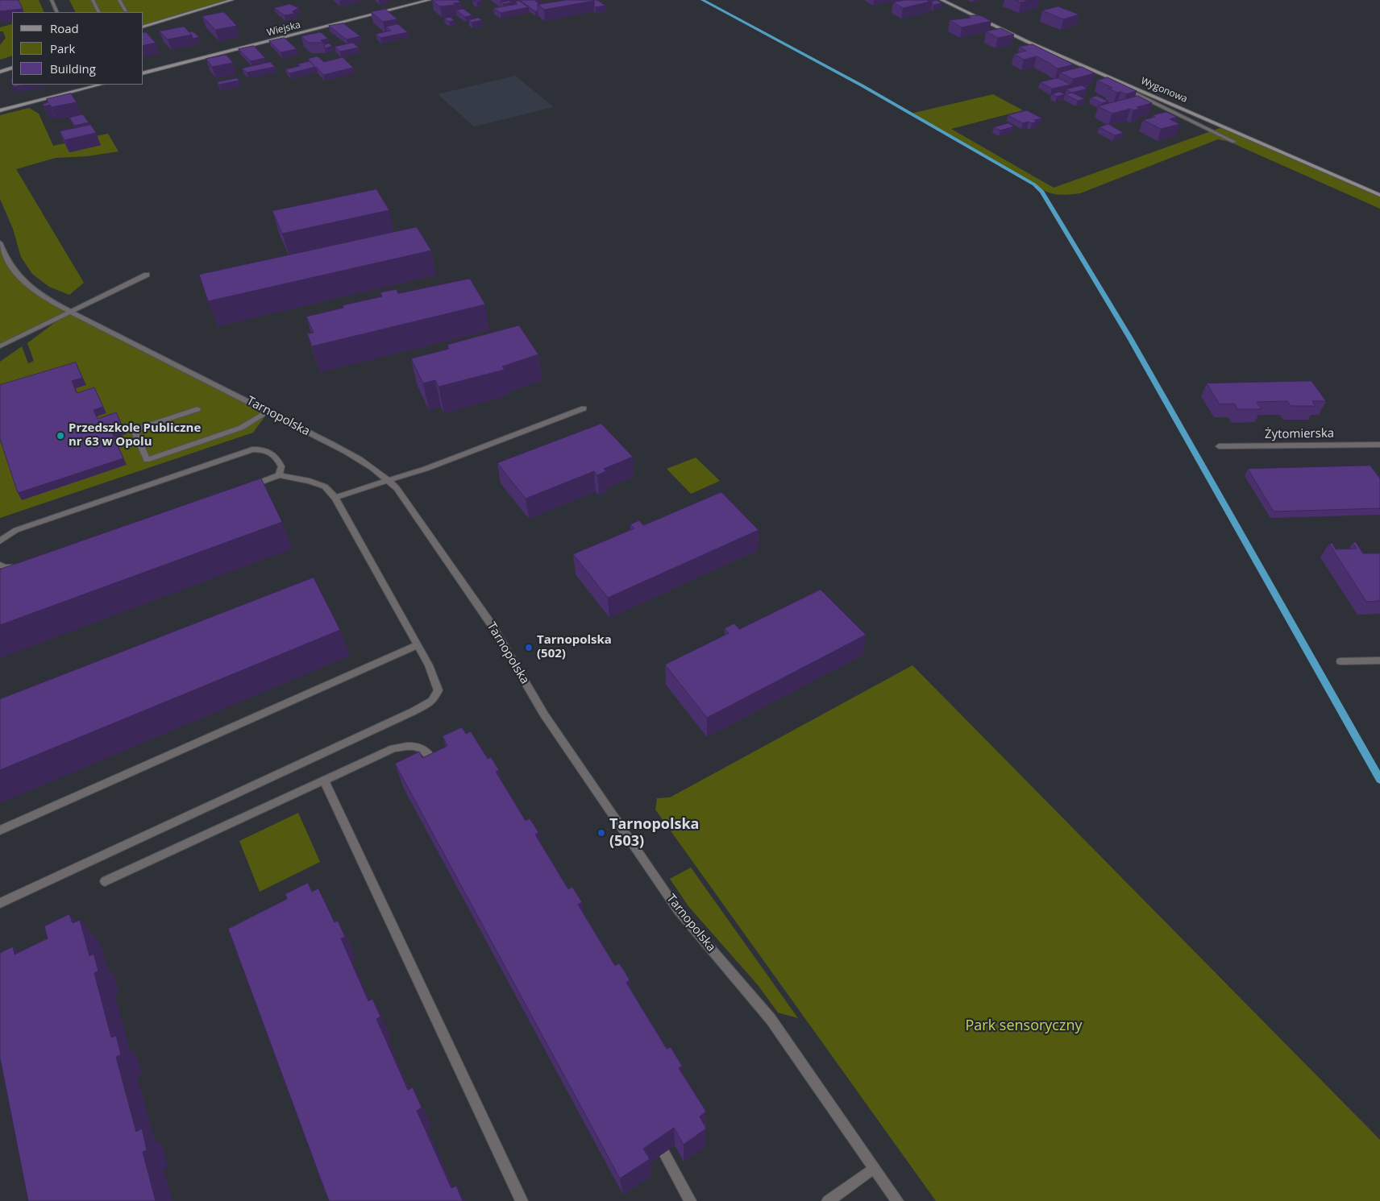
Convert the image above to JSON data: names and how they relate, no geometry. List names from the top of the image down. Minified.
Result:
{"streets":{"street":["Wiejska","Wygonowa","Tarnopolska","Żytomierska"]},"parks":["Park sensoryczny"],"places":["Przedszkole Publiczne nr 63 w Opolu","Tarnopolska (502)","Tarnopolska (503)"],"legend":["Road","Park","Building"]}
